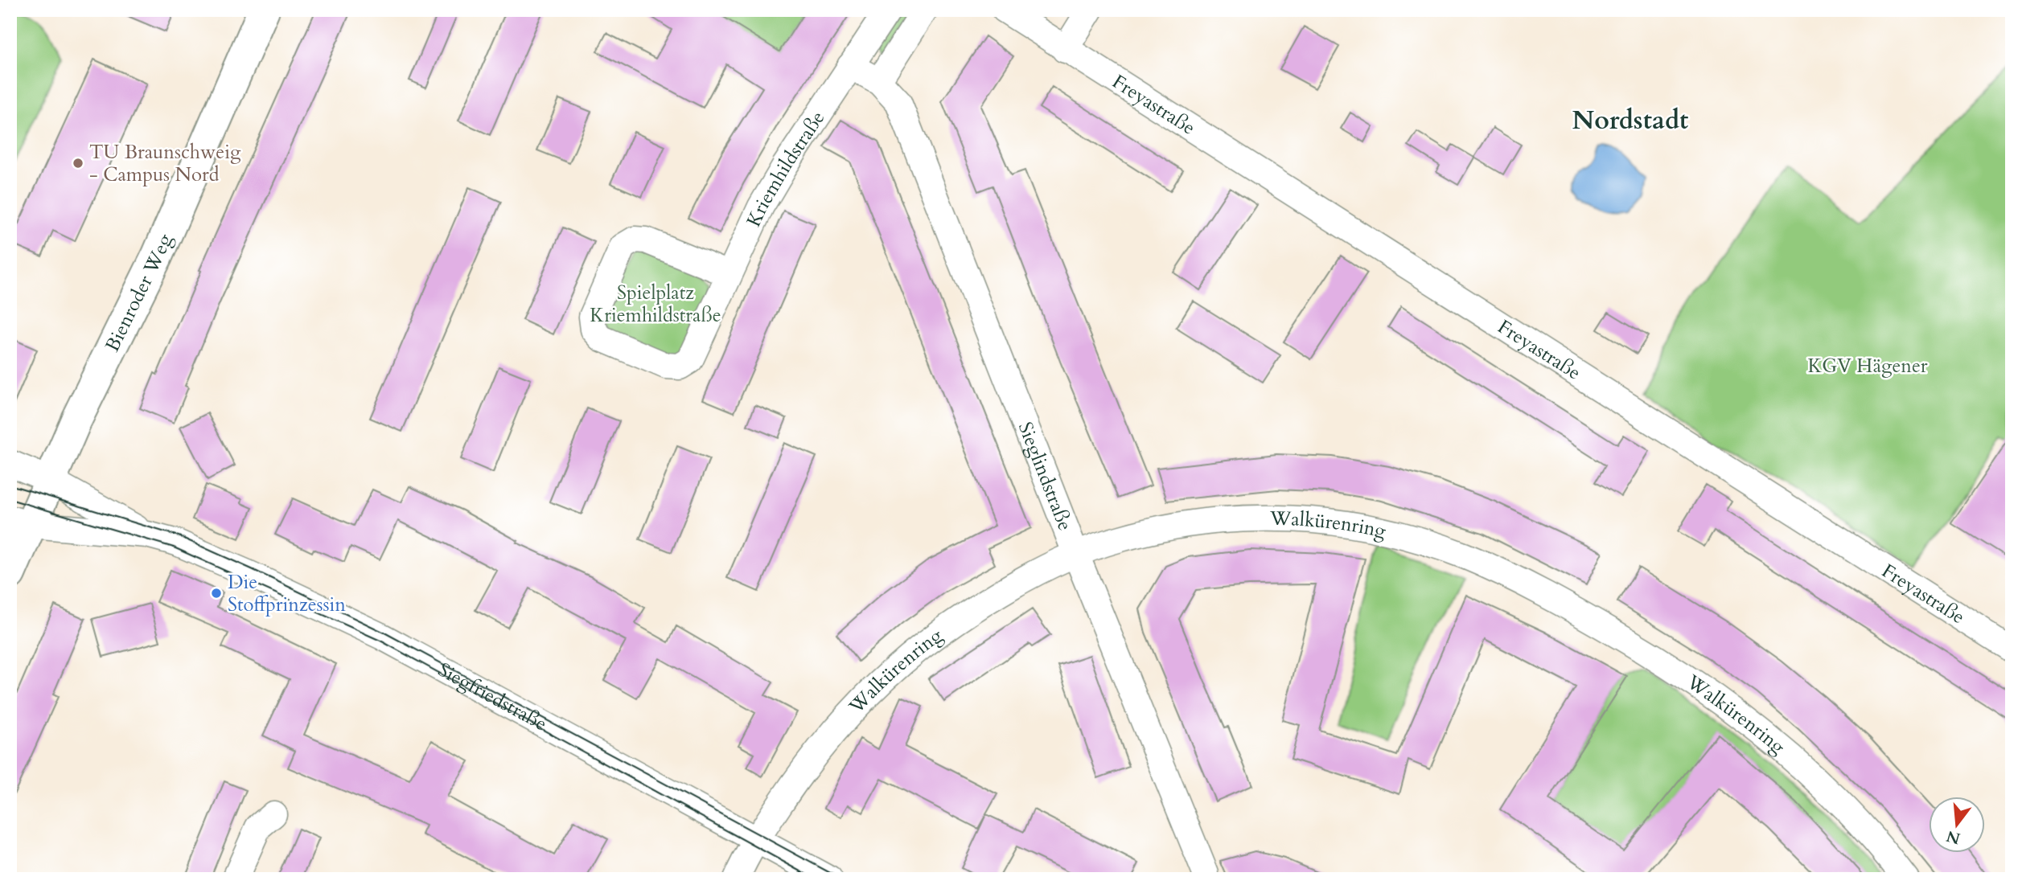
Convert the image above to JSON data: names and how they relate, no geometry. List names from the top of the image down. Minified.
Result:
{"streets":{"main road":["Bienroder Weg"],"street":["Freyastraße","Kriemhildstraße","Sieglindstraße","Walkürenring","Siegfriedstraße"]},"crossings":[["Bienroder Weg","Siegfriedstraße"],["Sieglindstraße","Walkürenring"],["Walkürenring","Siegfriedstraße"]],"districts":["Nordstadt"],"parks":["Spielplatz Kriemhildstraße","KGV Hägener"],"places":["TU Braunschweig - Campus Nord","Die Stoffprinzessin"],"north":"bottom"}
